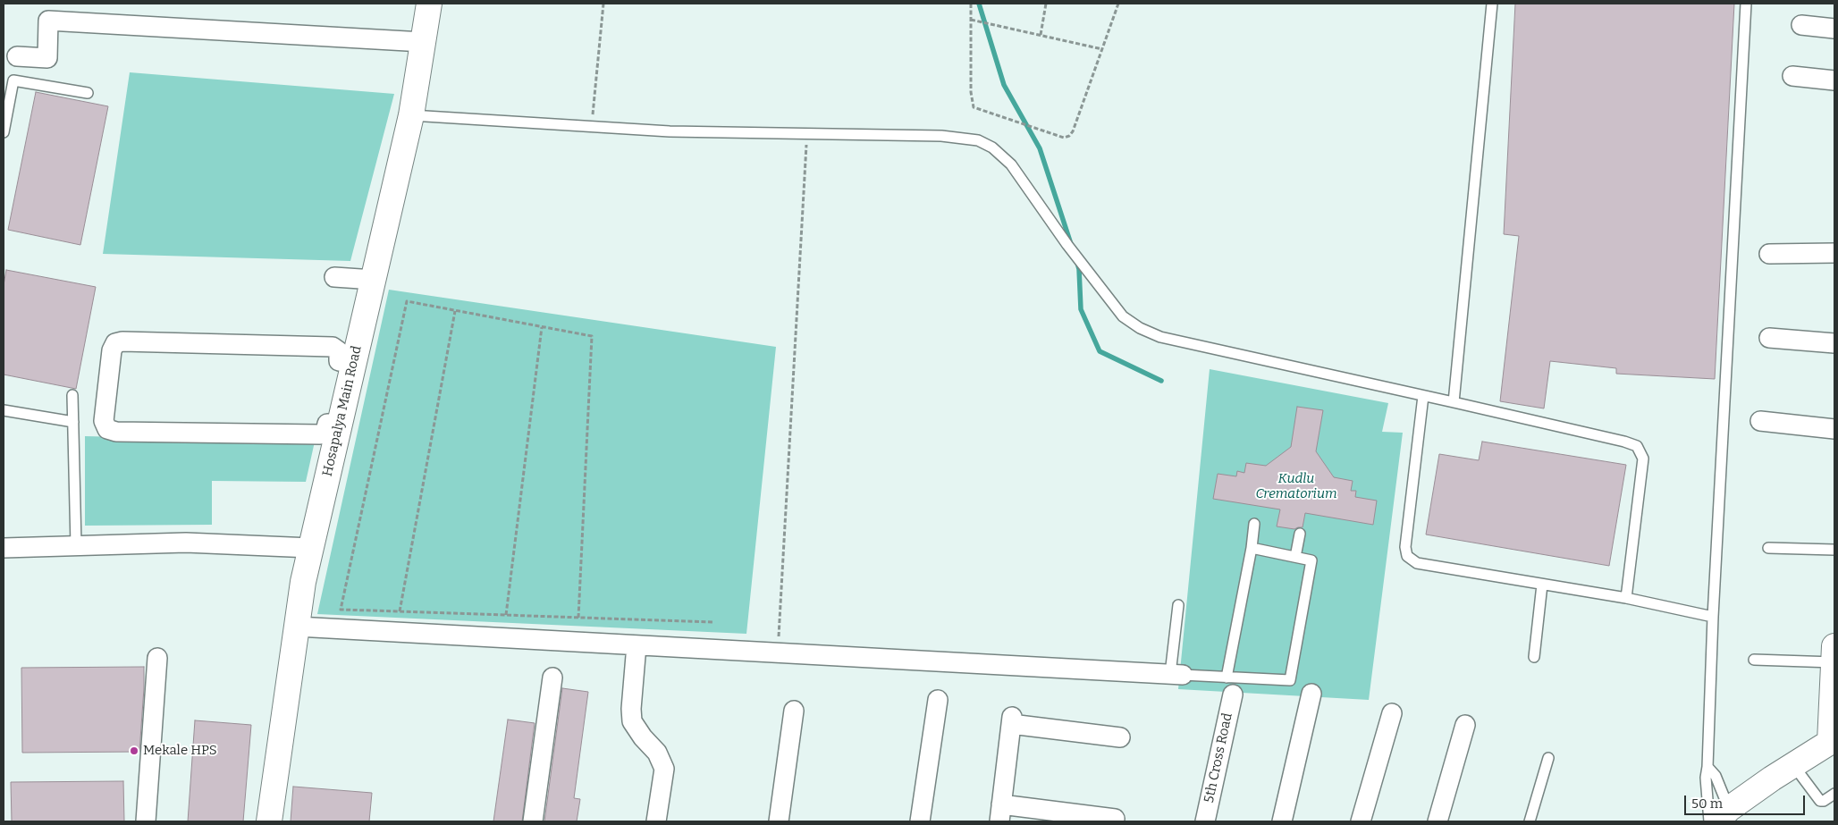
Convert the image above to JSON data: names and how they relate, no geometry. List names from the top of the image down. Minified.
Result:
{"streets":{"street":["Hosapalya Main Road","5th Cross Road"]},"parks":["Kudlu Crematorium"],"places":["Mekale HPS"],"scale_bar":"50 m"}
